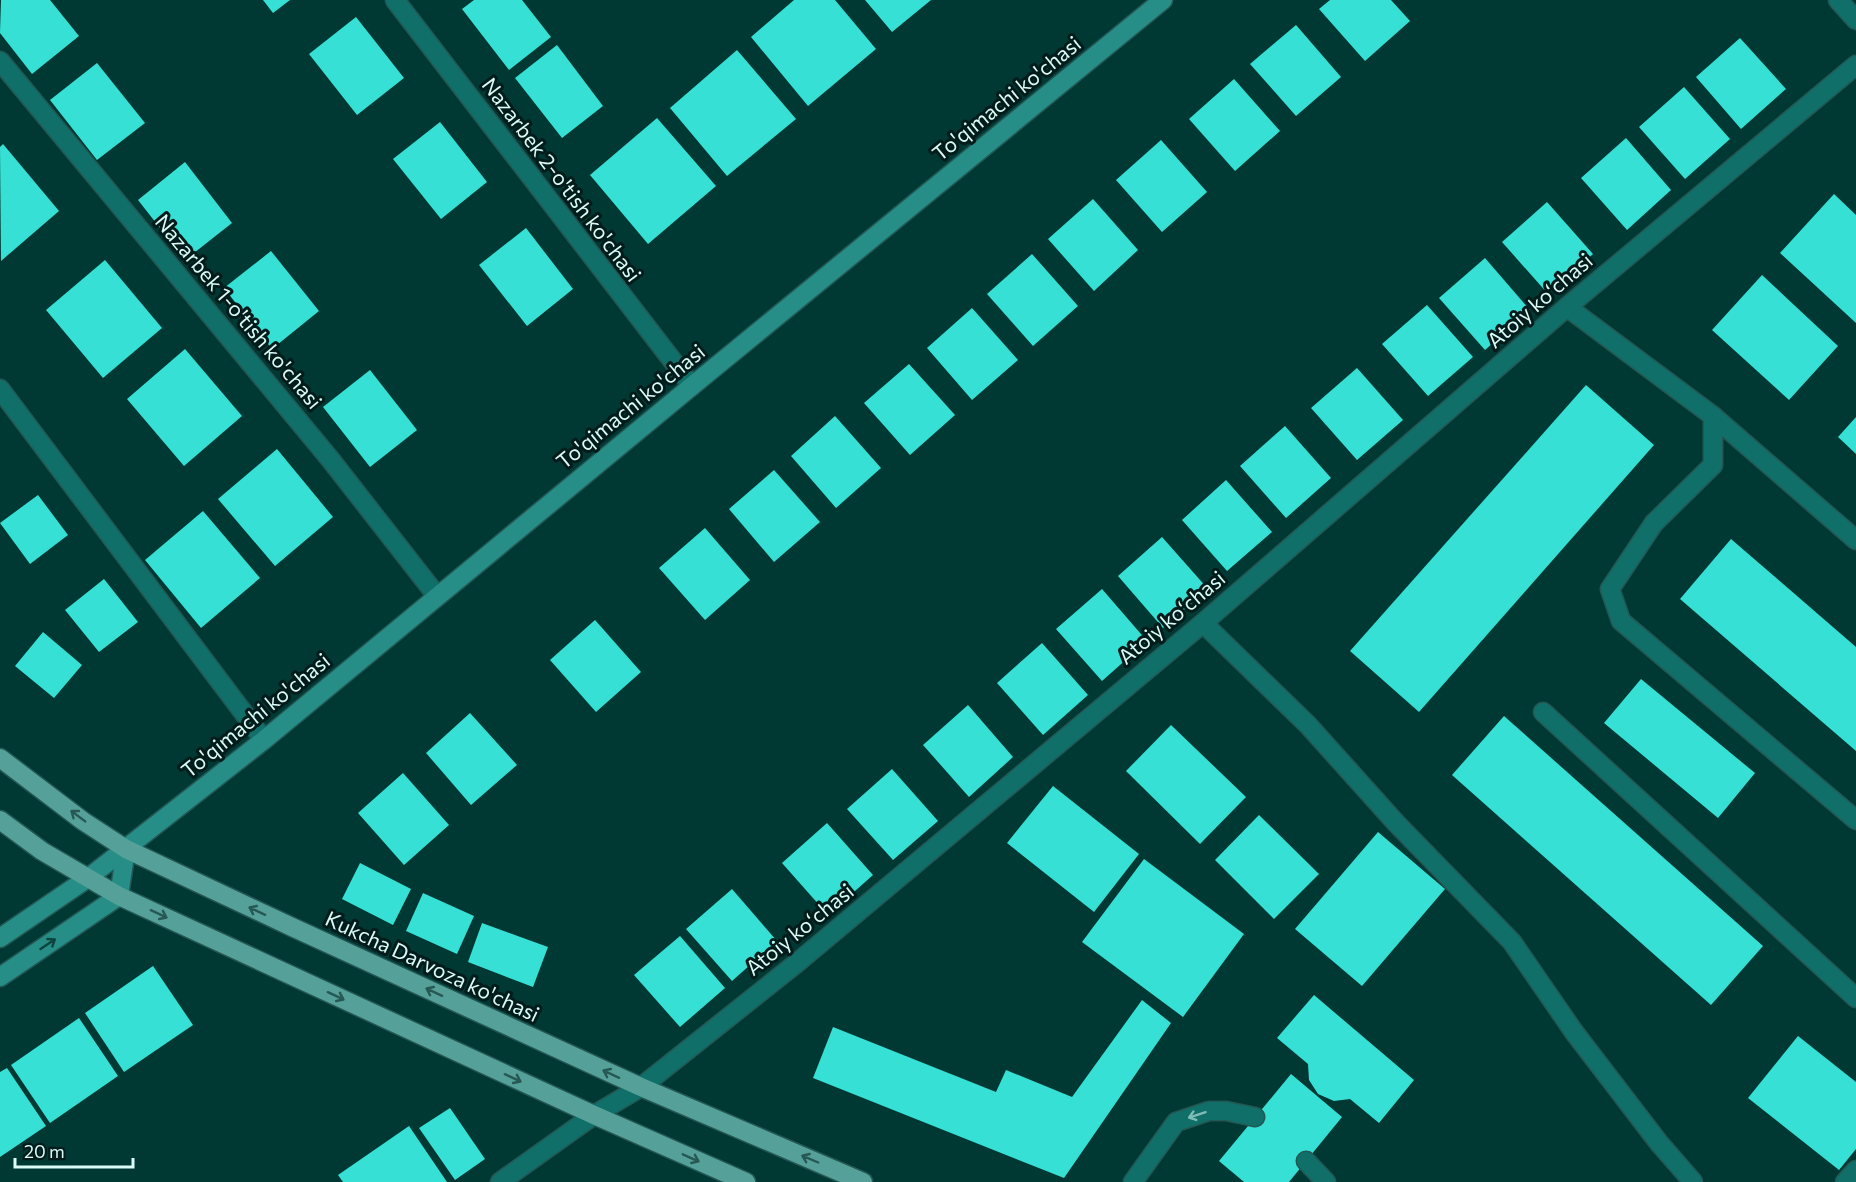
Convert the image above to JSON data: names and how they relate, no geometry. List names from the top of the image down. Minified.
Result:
{"streets":{"main road":["To'qimachi ko'chasi","Kukcha Darvoza ko'chasi"],"street":["Nazarbek 2-o'tish ko'chasi","Atoiy koʻchasi","Nazarbek 1-o'tish ko'chasi"]},"crossings":[["To'qimachi ko'chasi","Nazarbek 2-o'tish ko'chasi"],["To'qimachi ko'chasi","Nazarbek 1-o'tish ko'chasi"],["To'qimachi ko'chasi","Kukcha Darvoza ko'chasi"],["Atoiy koʻchasi","Kukcha Darvoza ko'chasi"]],"scale_bar":"20 m"}
